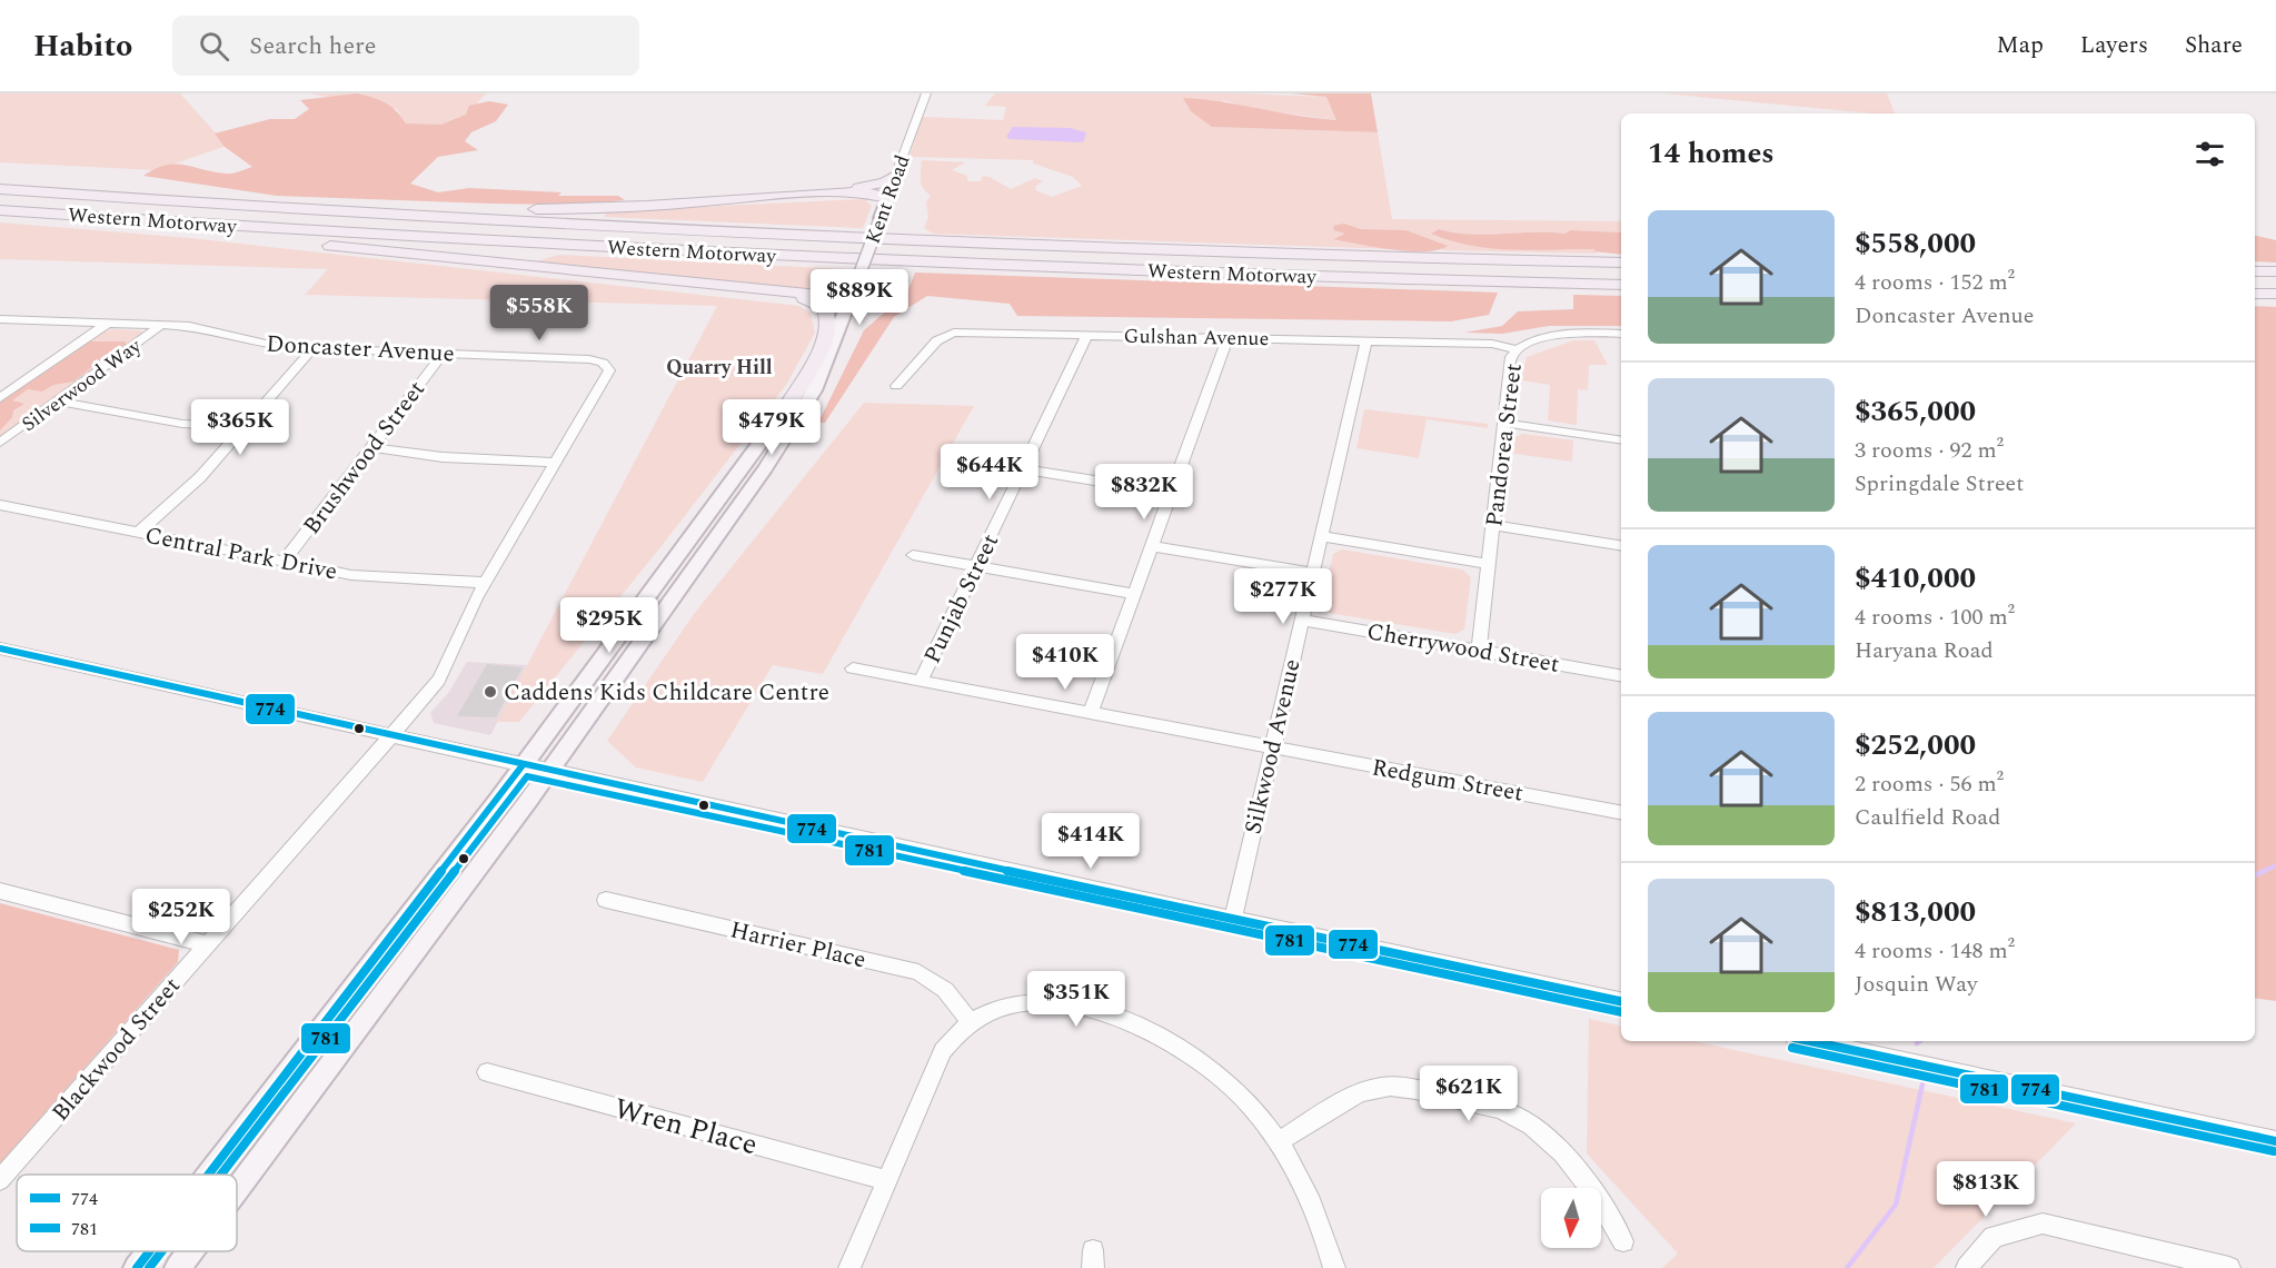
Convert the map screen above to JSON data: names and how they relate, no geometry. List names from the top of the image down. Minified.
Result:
{"streets":{"highway":["Western Motorway"],"main road":["Kent Road"],"street":["Gulshan Avenue","Doncaster Avenue","Silverwood Way","Pandorea Street","Brushwood Street","Central Park Drive","Punjab Street","Cherrywood Street","Silkwood Avenue","Redgum Street","Harrier Place","Blackwood Street","Wren Place"]},"crossings":[["Gulshan Avenue","Pandorea Street"],["Gulshan Avenue","Punjab Street"],["Gulshan Avenue","Silkwood Avenue"],["Doncaster Avenue","Silverwood Way"],["Doncaster Avenue","Brushwood Street"],["Doncaster Avenue","Central Park Drive"],["Doncaster Avenue","Blackwood Street"],["Pandorea Street","Cherrywood Street"],["Brushwood Street","Central Park Drive"],["Punjab Street","Redgum Street"],["Cherrywood Street","Silkwood Avenue"],["Silkwood Avenue","Redgum Street"]],"districts":["Quarry Hill"],"places":["Caddens Kids Childcare Centre"],"lines":["transit line 774","transit line 781"],"legend":["774","781"],"north":"bottom","page":{"header":"Habito","search":"Search here","nav":["Map","Layers","Share"],"heading":"14 homes","list":[{"name":"$558,000","note":"4 rooms · 152 m² · Doncaster Avenue"},{"name":"$365,000","note":"3 rooms · 92 m² · Springdale Street"},{"name":"$410,000","note":"4 rooms · 100 m² · Haryana Road"},{"name":"$252,000","note":"2 rooms · 56 m² · Caulfield Road"},{"name":"$813,000","note":"4 rooms · 148 m² · Josquin Way"}],"price":["$889K","$558K","$365K","$479K","$644K","$832K","$277K","$295K","$410K","$414K","$252K","$351K","$621K","$813K"]}}
